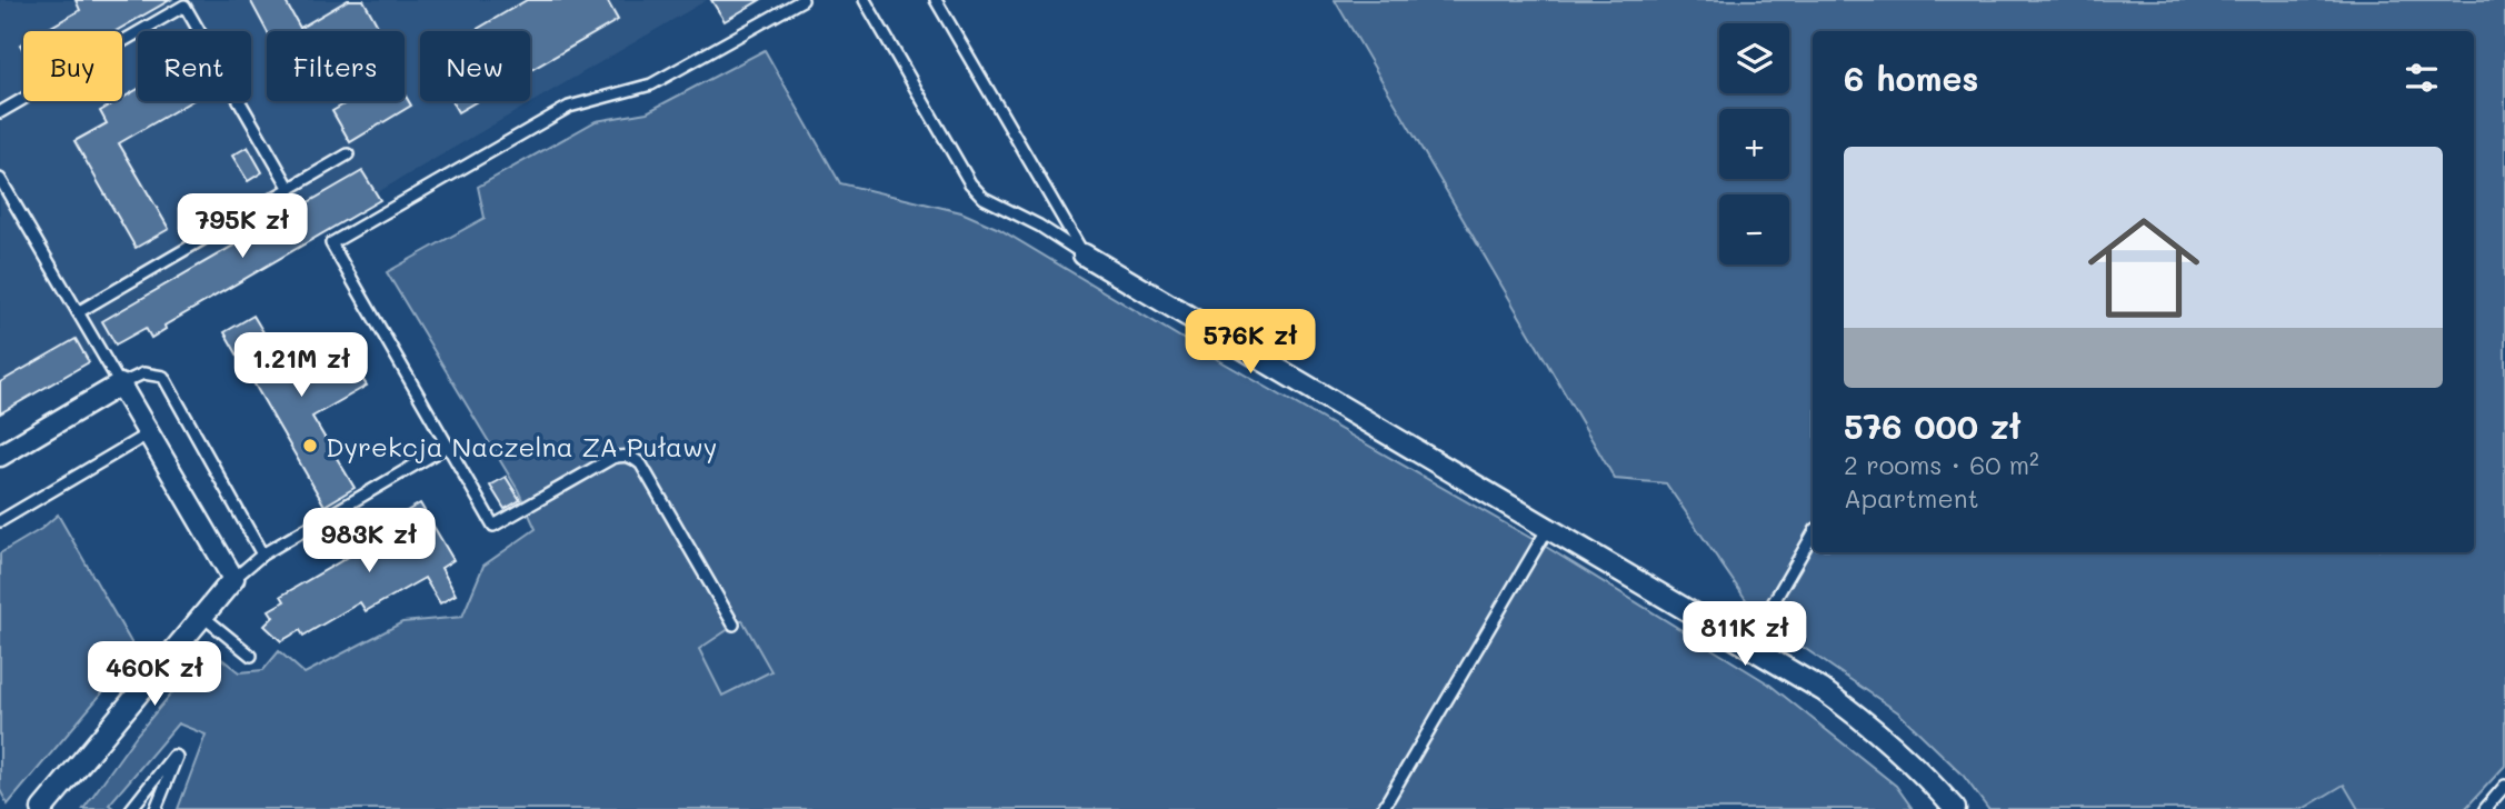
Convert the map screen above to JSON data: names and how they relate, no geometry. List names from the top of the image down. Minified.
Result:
{"places":["Dyrekcja Naczelna ZA Puławy"],"page":{"map_buttons":["+","−"],"chip":["Buy","Rent","Filters","New"],"heading":"6 homes","list":[{"name":"576 000 zł","note":"2 rooms · 60 m² · Apartment"}],"price":["795K zł","576K zł","1.21M zł","983K zł","811K zł","460K zł"]}}
